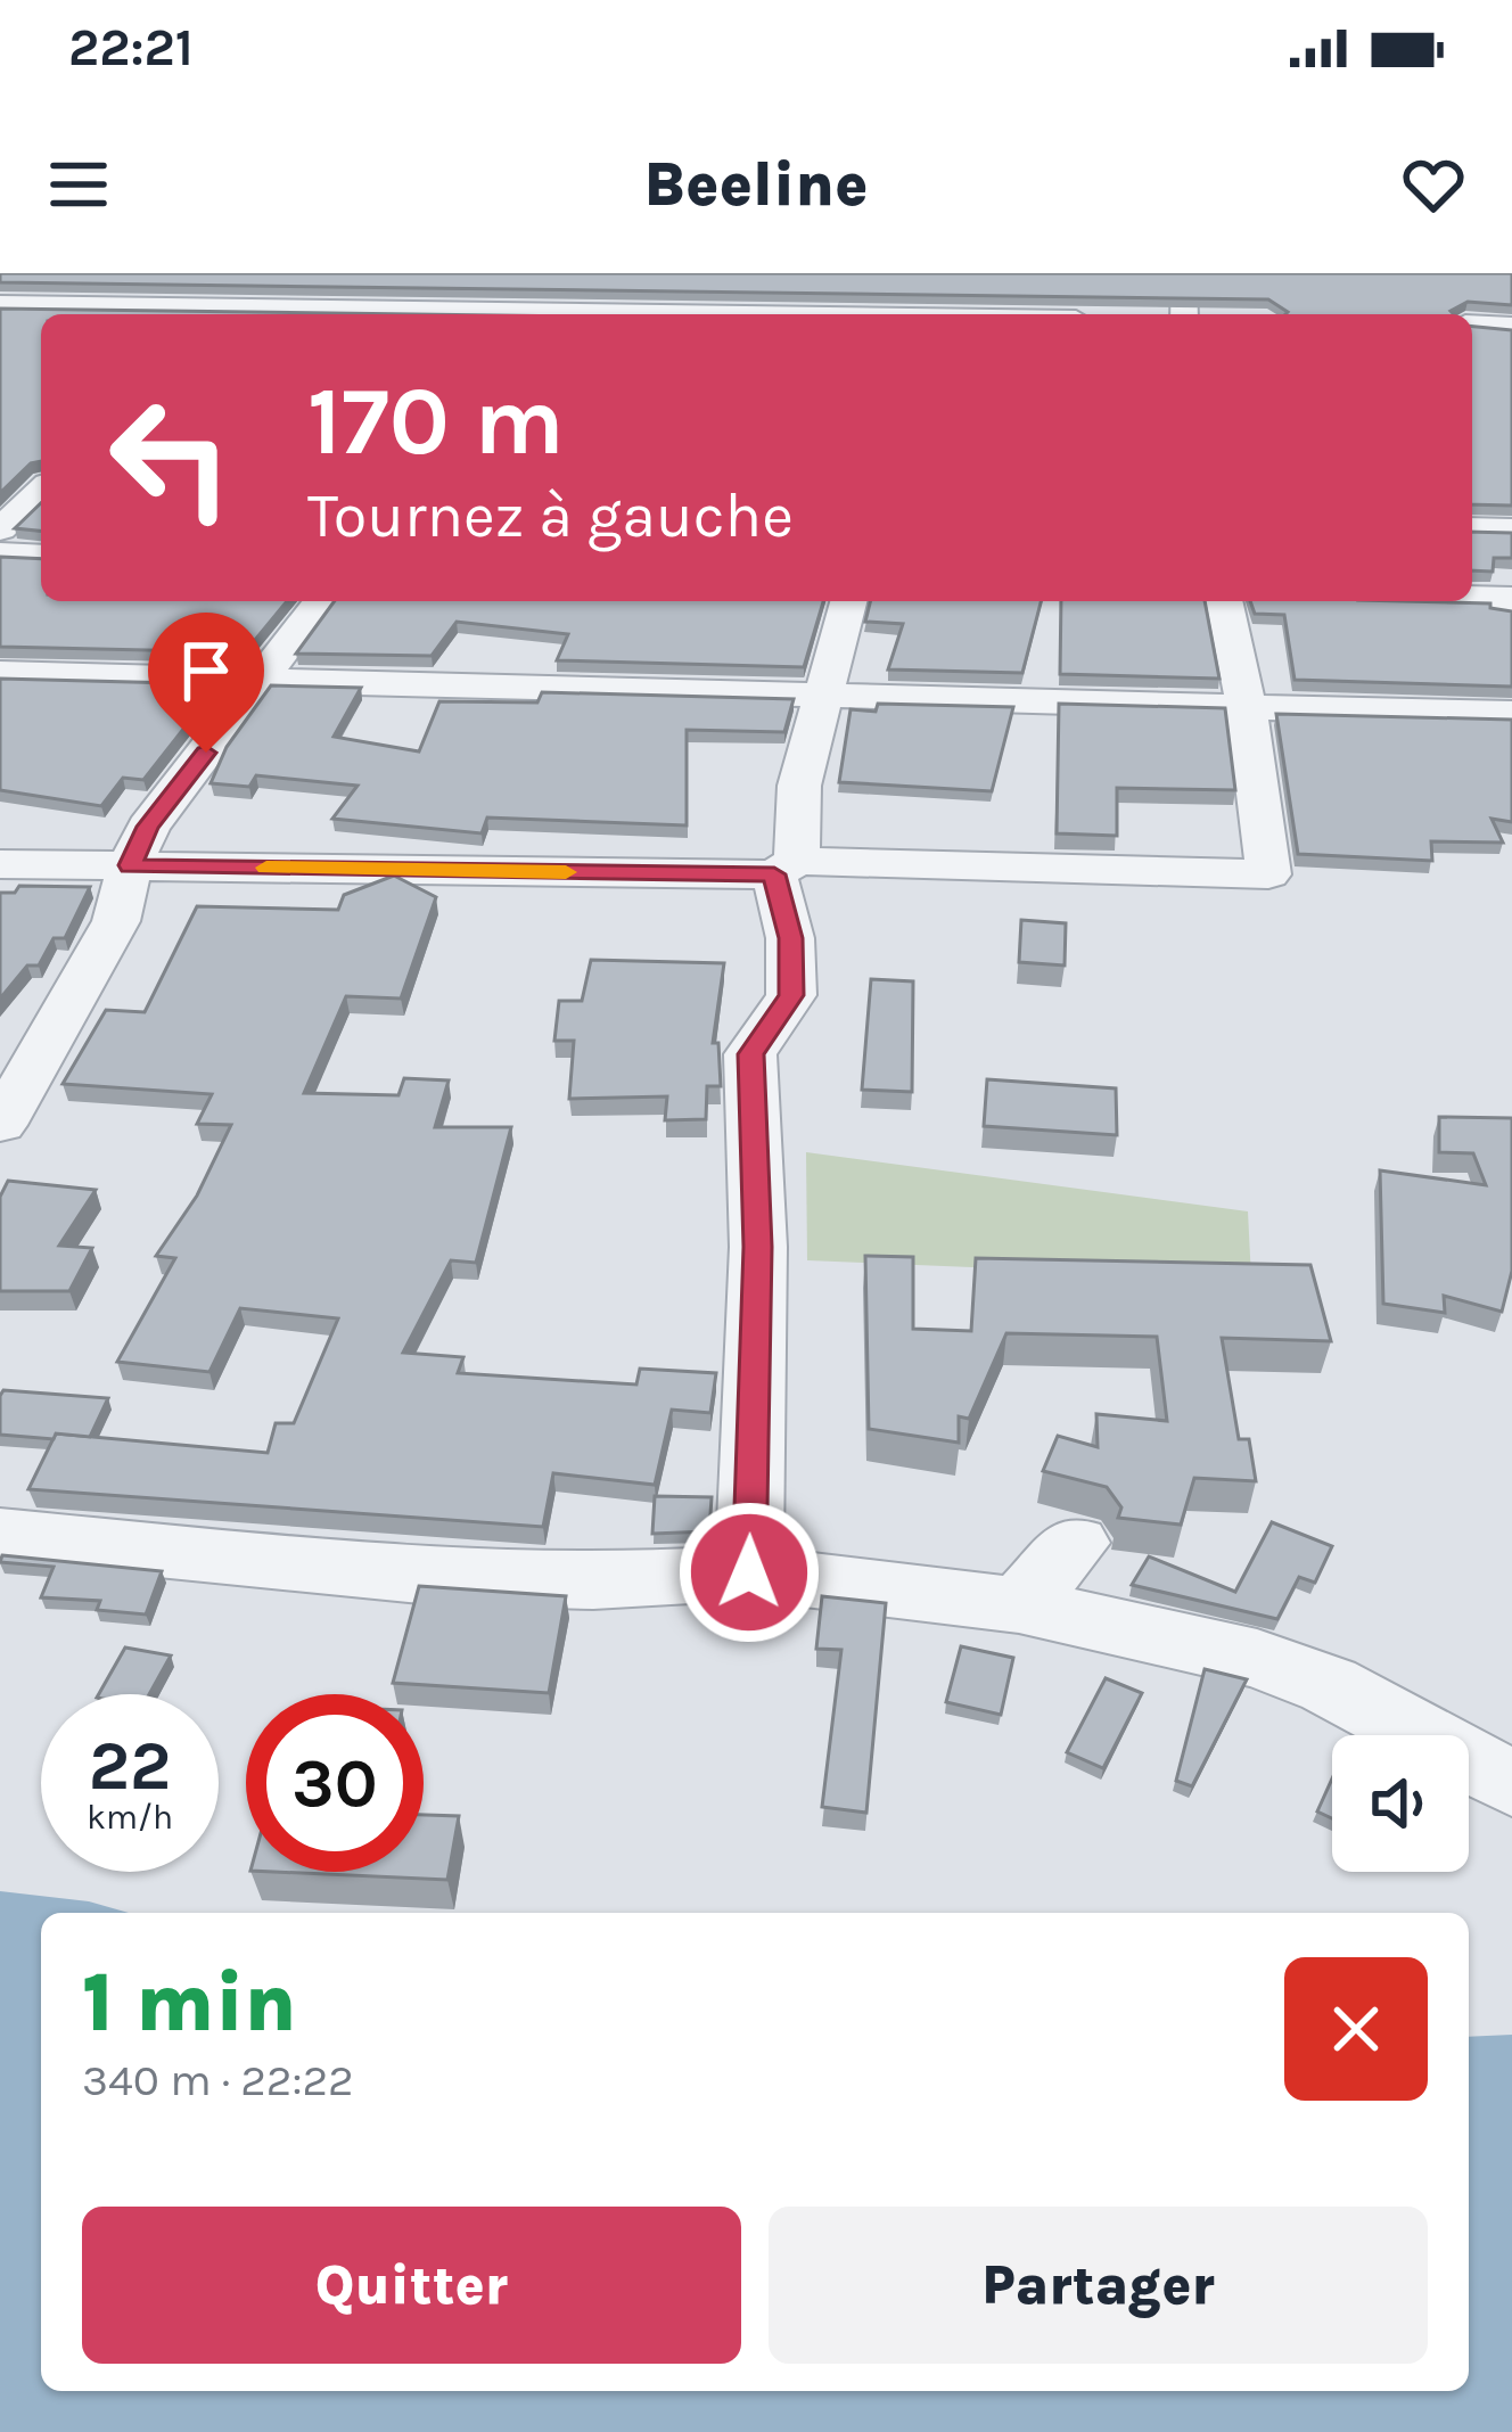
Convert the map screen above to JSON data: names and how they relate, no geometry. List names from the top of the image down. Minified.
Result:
{"page":{"status":"22:21","header":"Beeline","turn":["170 m","Tournez à gauche"],"speed":"22 km/h","limit":"30","heading":["1 min","340 m · 22:22"],"buttons":["Quitter","Partager"]}}
